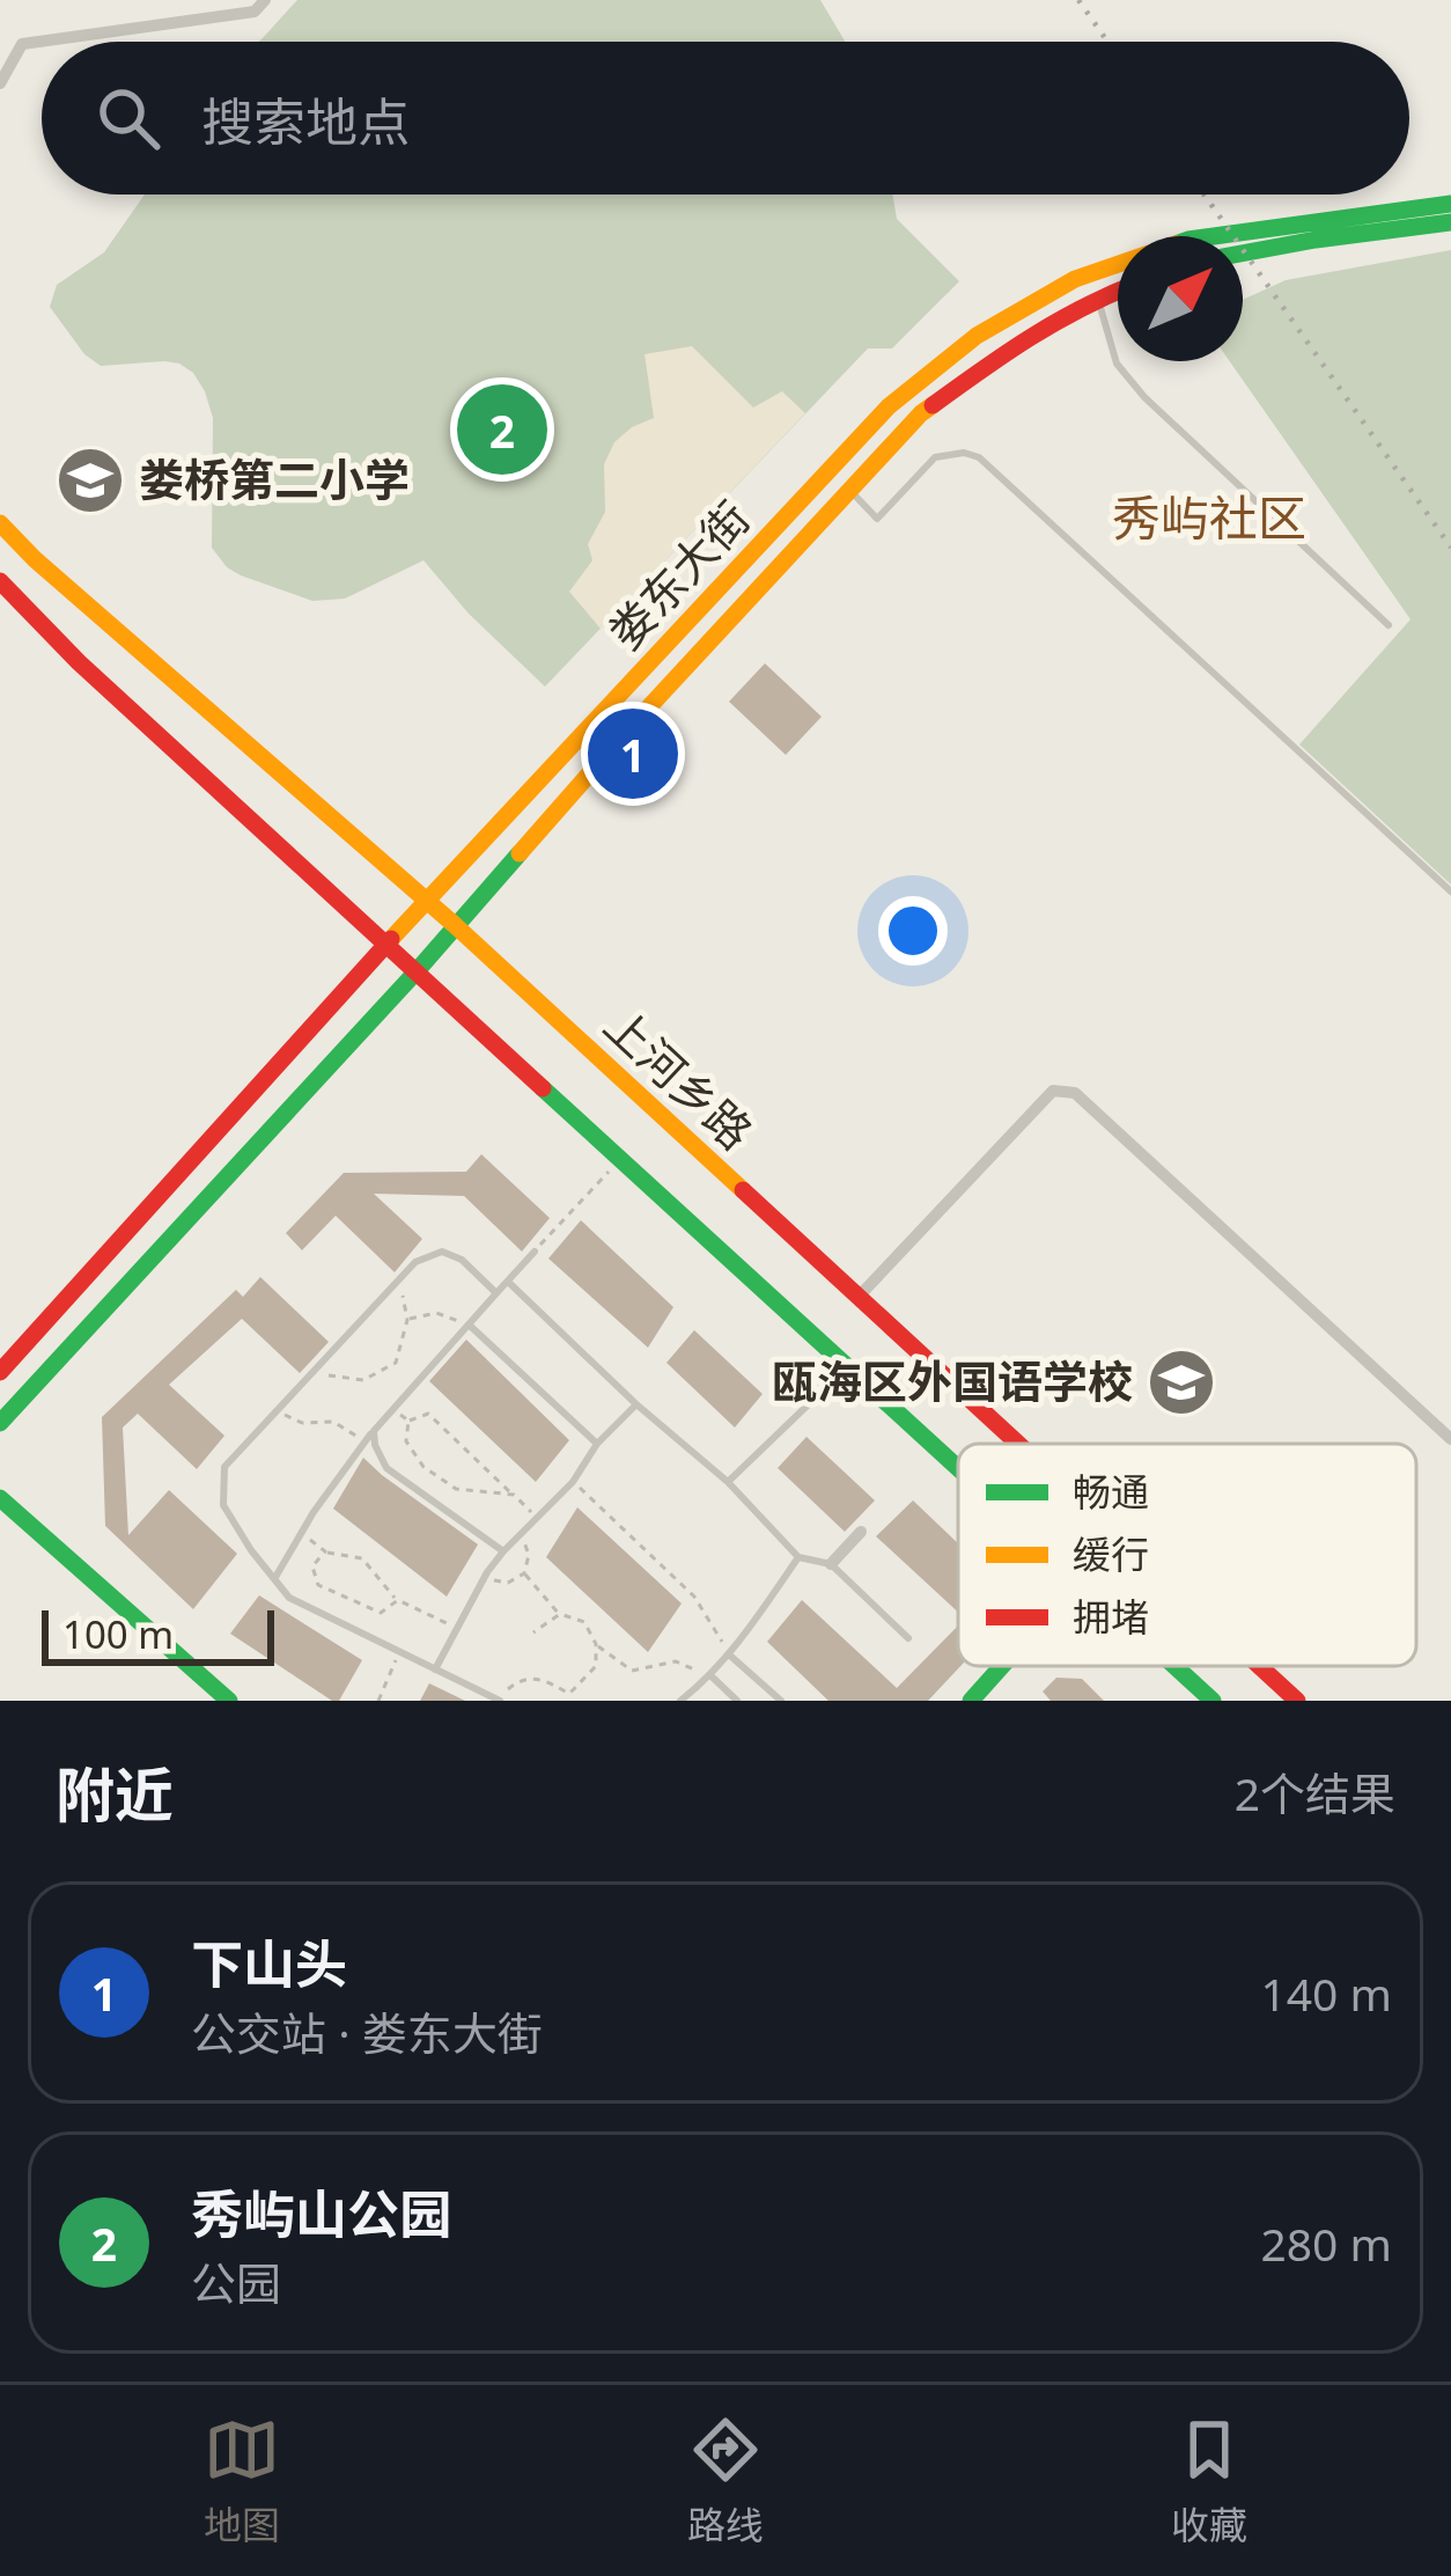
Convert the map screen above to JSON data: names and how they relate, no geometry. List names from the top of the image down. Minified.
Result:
{"streets":{"main road":["娄东大街","上河乡路"]},"crossings":[["娄东大街","上河乡路"]],"districts":["秀屿社区"],"places":{"school or university":["娄桥第二小学","瓯海区外国语学校"]},"legend":["畅通","缓行","拥堵"],"scale_bar":"100 m","north":"top right","page":{"search":"搜索地点","pins":["2","1"],"scale":"100 m","heading":["附近","2个结果"],"list":[{"mark":"1","name":"下山头","note":"公交站 · 娄东大街","value":"140 m"},{"mark":"2","name":"秀屿山公园","note":"公园","value":"280 m"}],"nav":["地图","路线","收藏"]}}
